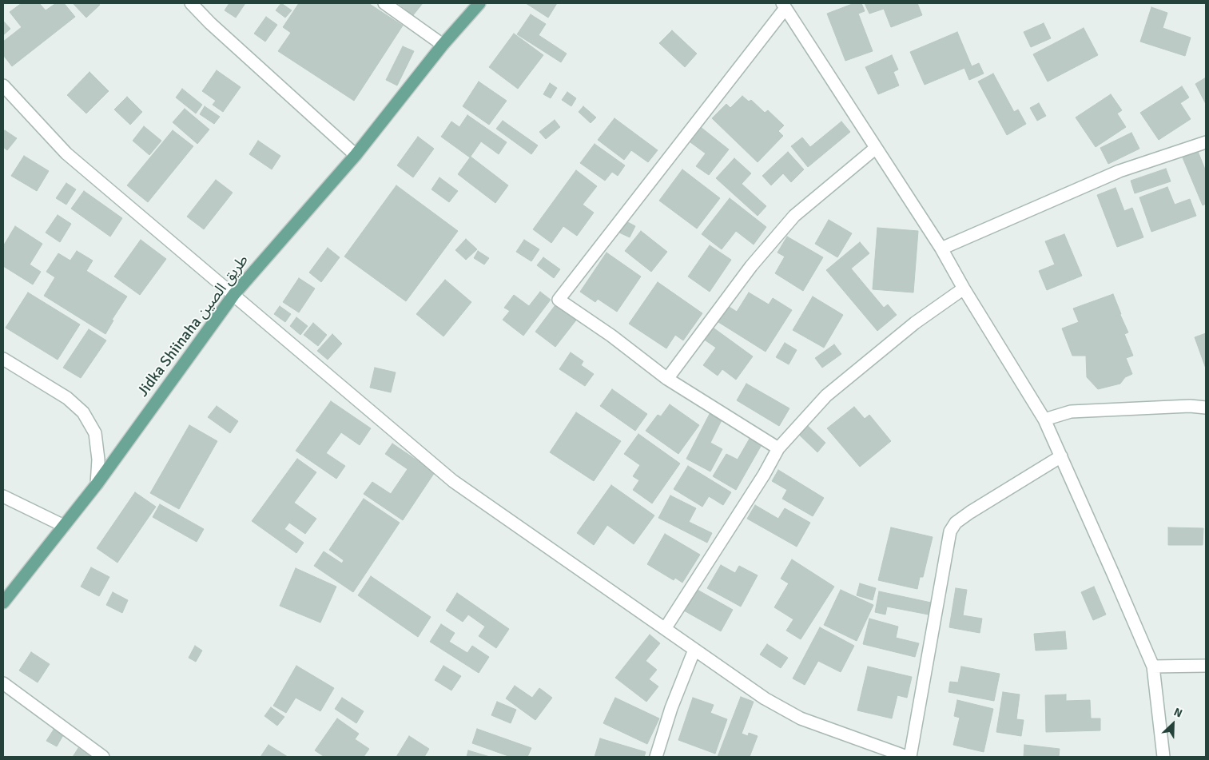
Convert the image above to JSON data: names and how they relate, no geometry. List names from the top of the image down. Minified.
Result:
{"streets":{"main road":["Jidka Shiinaha طريق الصين"]},"north":"top right"}
